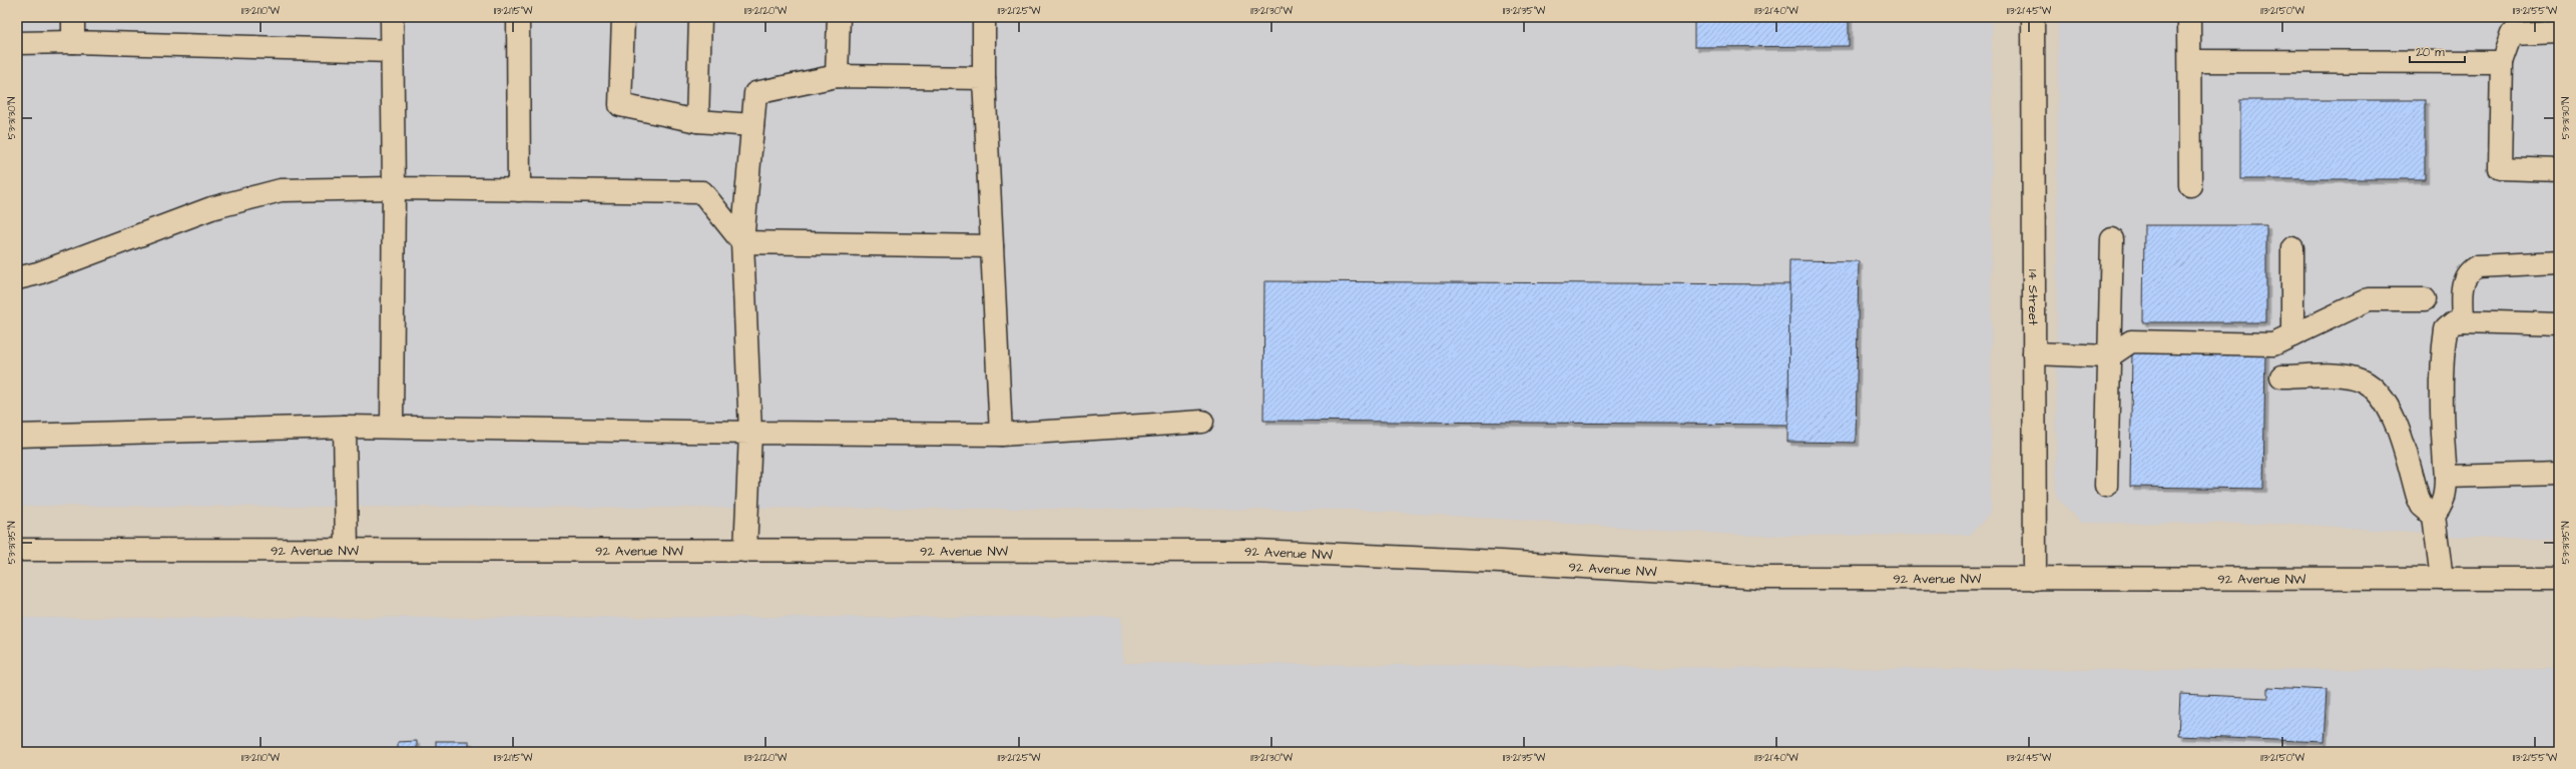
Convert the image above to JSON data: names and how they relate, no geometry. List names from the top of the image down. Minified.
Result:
{"streets":{"street":["14 Street","92 Avenue NW"]},"crossings":[["14 Street","92 Avenue NW"]],"scale_bar":"20 m","coordinates":["113°21'10\"W","113°21'15\"W","113°21'20\"W","113°21'25\"W","113°21'30\"W","113°21'35\"W","113°21'40\"W","113°21'45\"W","113°21'50\"W","113°21'55\"W","53°31'30\"N","53°31'35\"N"]}
